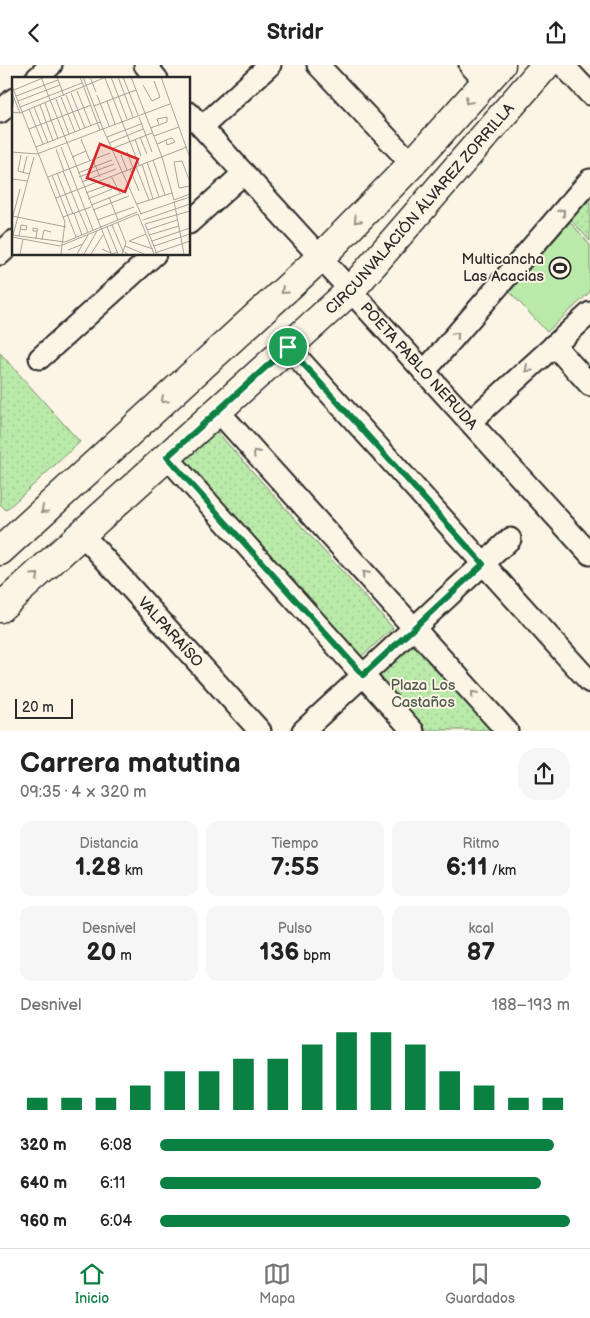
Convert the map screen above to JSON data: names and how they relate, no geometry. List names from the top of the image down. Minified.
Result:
{"streets":{"main road":["CIRCUNVALACIÓN ÁLVAREZ ZORRILLA"],"street":["POETA PABLO NERUDA","VALPARAÍSO"]},"crossings":[["CIRCUNVALACIÓN ÁLVAREZ ZORRILLA","POETA PABLO NERUDA"],["CIRCUNVALACIÓN ÁLVAREZ ZORRILLA","VALPARAÍSO"]],"parks":["Plaza Los Castaños"],"places":{"sports":["Multicancha Las Acacias"]},"scale_bar":"20 m","page":{"header":"Stridr","scale":"20 m","heading":["Carrera matutina","09:35 · 4 × 320 m"],"stats":[["Distancia","1.28 km"],["Tiempo","7:55"],["Ritmo","6:11 /km"],["Desnivel","20 m"],["Pulso","136 bpm"],["kcal","87"]],"chart":["Desnivel","188–193 m"],"list":[{"name":"320 m","note":"6:08"},{"name":"640 m","note":"6:11"},{"name":"960 m","note":"6:04"}],"tabs":["Inicio","Mapa","Guardados"]}}
